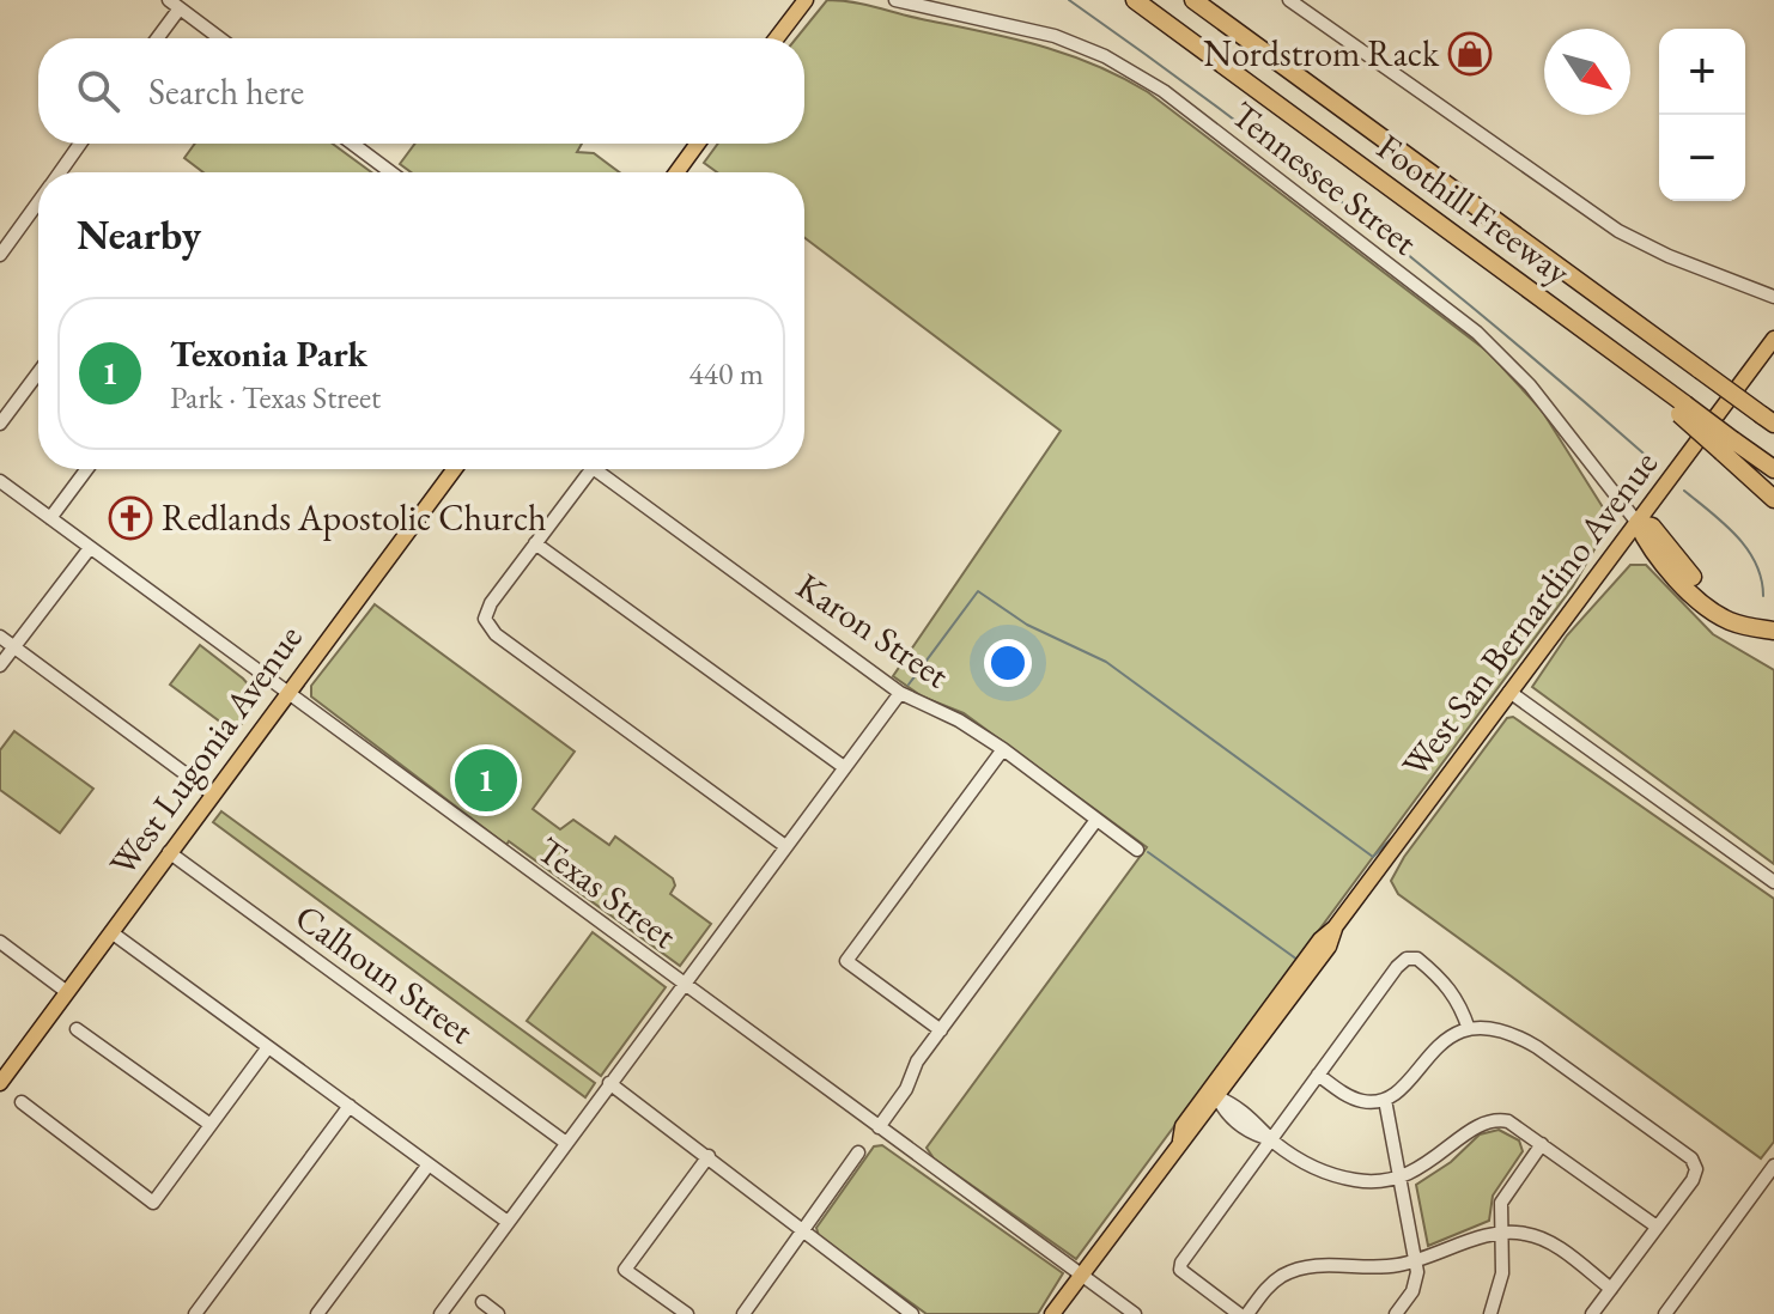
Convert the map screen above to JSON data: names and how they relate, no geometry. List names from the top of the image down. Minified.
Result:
{"streets":{"highway":["Foothill Freeway"],"main road":["West San Bernardino Avenue","West Lugonia Avenue"],"street":["Tennessee Street","Karon Street","Texas Street","Calhoun Street"]},"crossings":[["Tennessee Street","West San Bernardino Avenue"],["West San Bernardino Avenue","Texas Street"],["West Lugonia Avenue","Texas Street"],["West Lugonia Avenue","Calhoun Street"]],"places":{"shop":["Nordstrom Rack"],"church":["Redlands Apostolic Church"]},"north":"bottom right","page":{"map_buttons":["+","−"],"search":"Search here","heading":"Nearby","list":[{"mark":"1","name":"Texonia Park","note":"Park · Texas Street","value":"440 m"}],"pins":"1"}}
